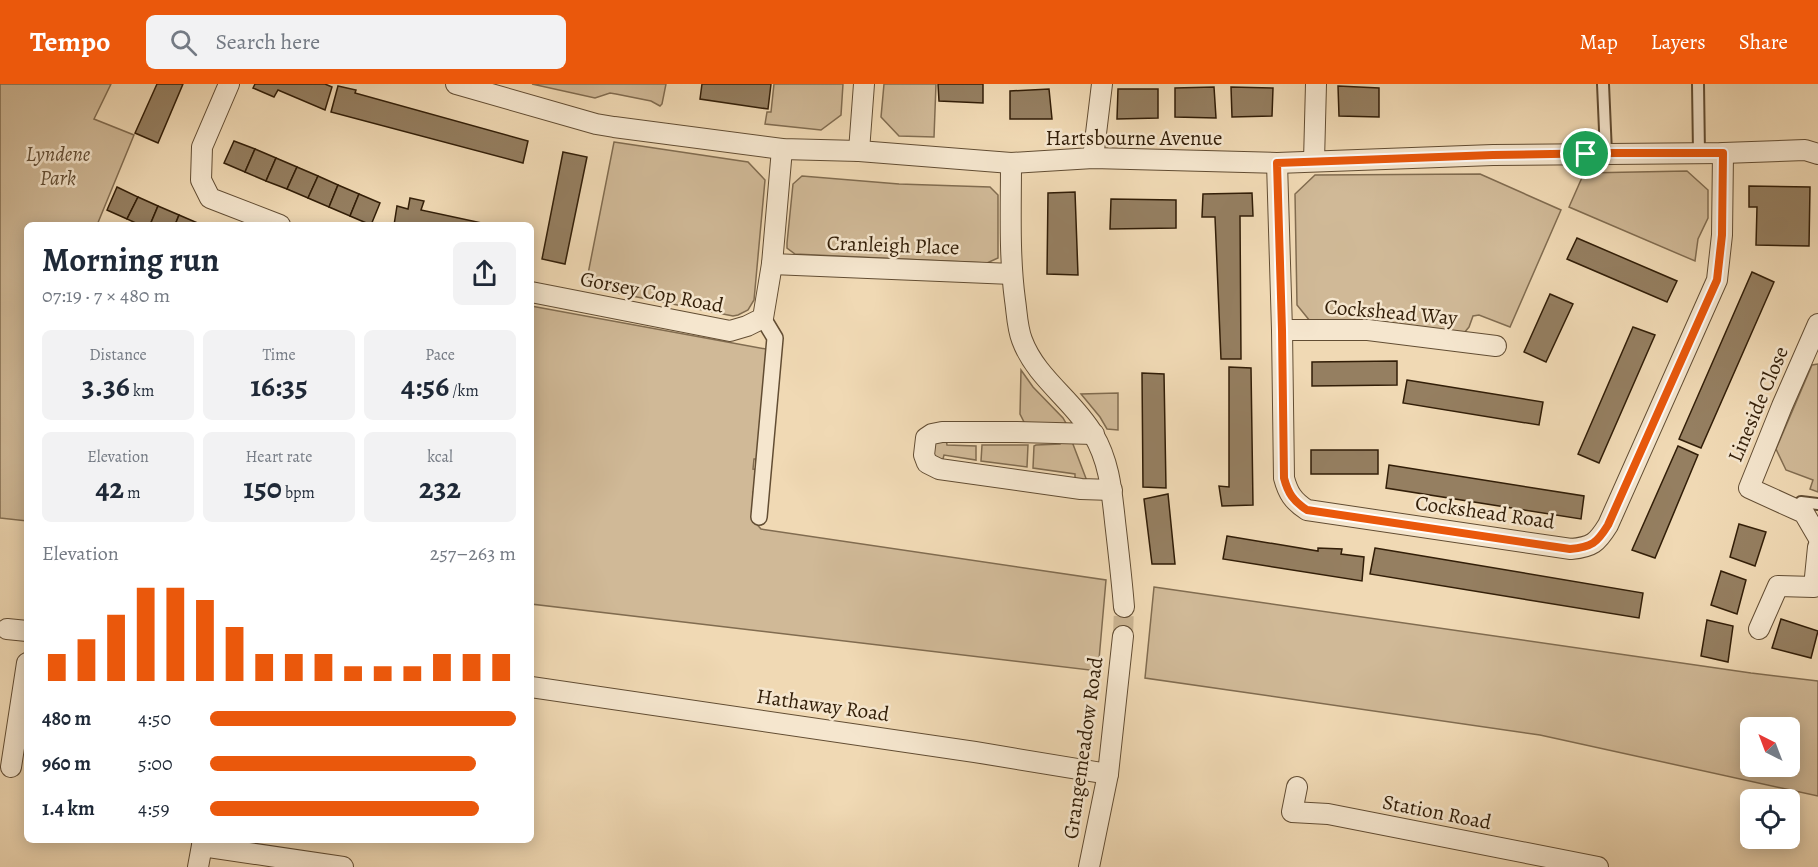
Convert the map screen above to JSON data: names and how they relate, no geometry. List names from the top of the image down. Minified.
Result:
{"streets":{"street":["Hartsbourne Avenue","Cranleigh Place","Gorsey Cop Road","Cockshead Way","Lineside Close","Cockshead Road","Hathaway Road","Grangemeadow Road","Station Road"]},"crossings":[["Hartsbourne Avenue","Cockshead Road"],["Cockshead Way","Cockshead Road"],["Hathaway Road","Grangemeadow Road"]],"parks":["Lyndene Park"],"north":"top left","page":{"header":"Tempo","search":"Search here","nav":["Map","Layers","Share"],"heading":["Morning run","07:19 · 7 × 480 m"],"stats":[["Distance","3.36 km"],["Time","16:35"],["Pace","4:56 /km"],["Elevation","42 m"],["Heart rate","150 bpm"],["kcal","232"]],"chart":["Elevation","257–263 m"],"list":[{"name":"480 m","note":"4:50"},{"name":"960 m","note":"5:00"},{"name":"1.4 km","note":"4:59"}]}}
